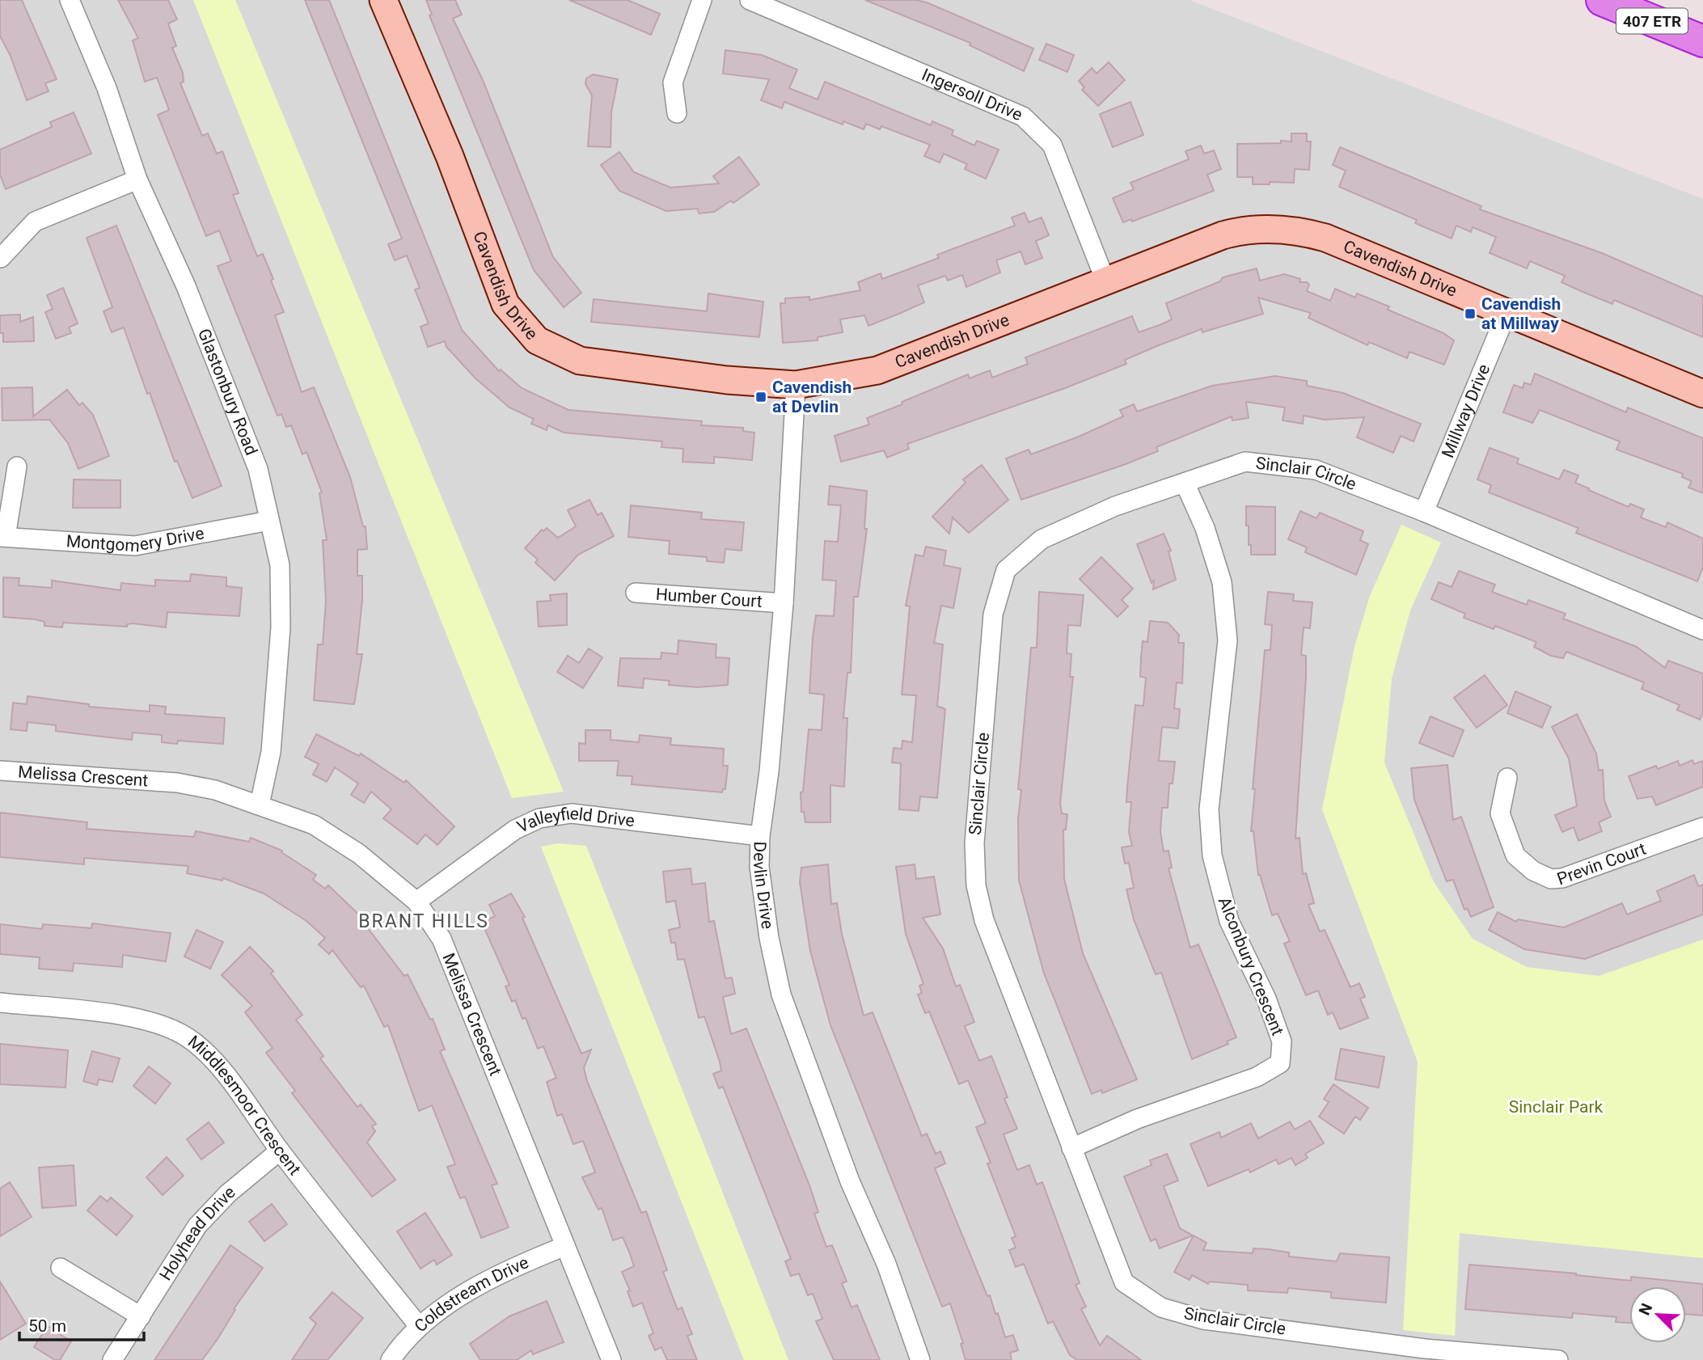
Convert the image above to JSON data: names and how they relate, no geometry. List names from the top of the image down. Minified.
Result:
{"streets":{"highway":["407 ETR"],"street":["Ingersoll Drive","Cavendish Drive","Glastonbury Road","Millway Drive","Sinclair Circle","Montgomery Drive","Humber Court","Melissa Crescent","Valleyfield Drive","Previn Court","Devlin Drive","Alconbury Crescent","Middlesmoor Crescent","Holyhead Drive","Coldstream Drive"]},"crossings":[["Ingersoll Drive","Cavendish Drive"],["Cavendish Drive","Millway Drive"],["Cavendish Drive","Devlin Drive"],["Glastonbury Road","Montgomery Drive"],["Glastonbury Road","Melissa Crescent"],["Millway Drive","Sinclair Circle"],["Sinclair Circle","Alconbury Crescent"],["Humber Court","Devlin Drive"],["Melissa Crescent","Valleyfield Drive"],["Melissa Crescent","Coldstream Drive"],["Valleyfield Drive","Devlin Drive"],["Middlesmoor Crescent","Holyhead Drive"],["Middlesmoor Crescent","Coldstream Drive"]],"districts":["BRANT HILLS"],"parks":["Sinclair Park"],"places":{"transit":["Cavendish at Millway","Cavendish at Devlin"]},"scale_bar":"50 m","north":"top left"}
